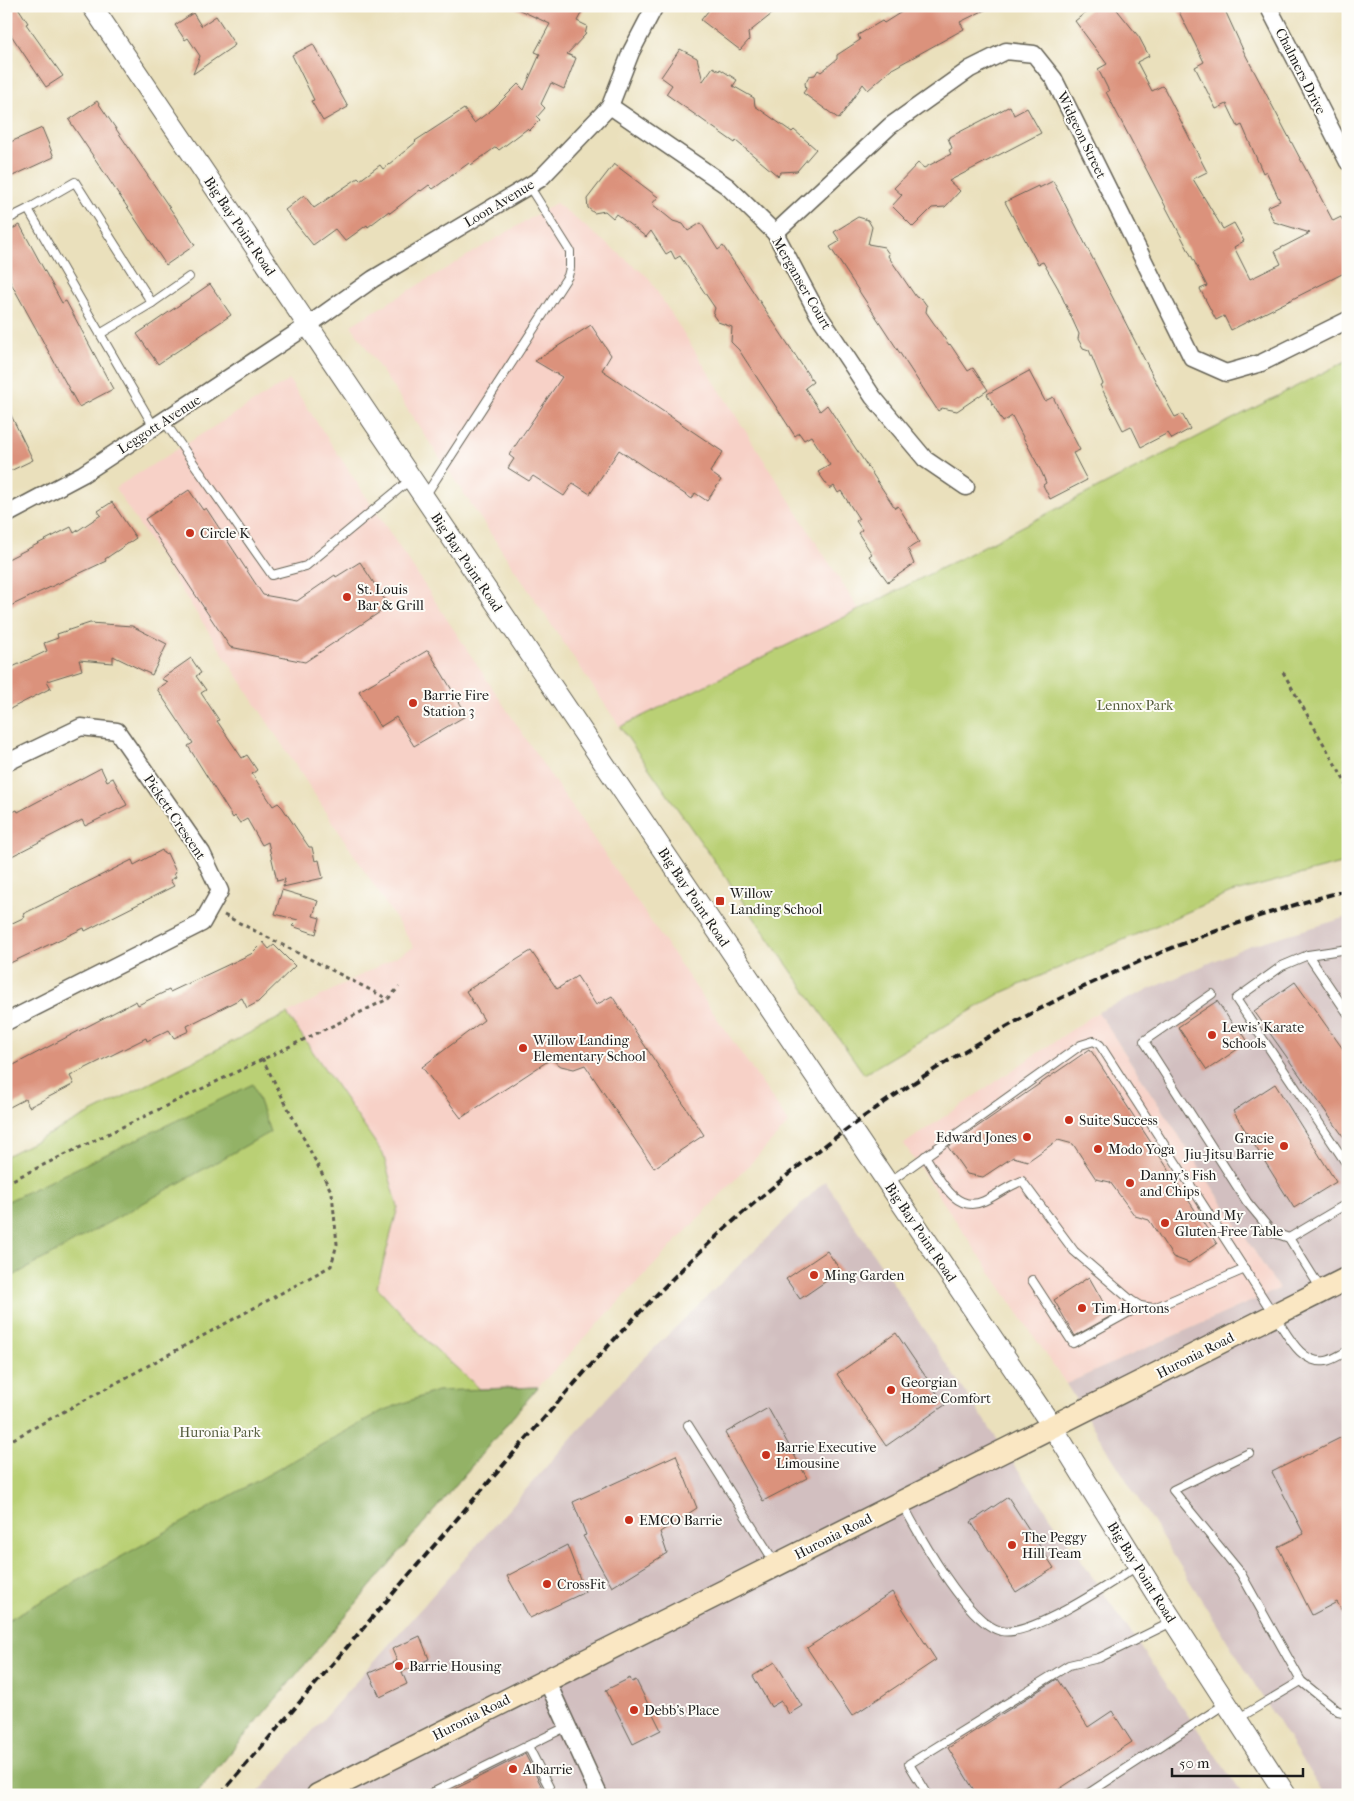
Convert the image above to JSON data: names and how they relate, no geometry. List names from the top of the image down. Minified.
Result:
{"streets":{"main road":["Huronia Road"],"street":["Chalmers Drive","Widgeon Street","Loon Avenue","Big Bay Point Road","Merganser Court","Leggott Avenue","Pickett Crescent"]},"crossings":[["Widgeon Street","Merganser Court"],["Loon Avenue","Big Bay Point Road"],["Loon Avenue","Merganser Court"],["Loon Avenue","Leggott Avenue"],["Big Bay Point Road","Leggott Avenue"],["Big Bay Point Road","Huronia Road"]],"parks":["Lennox Park","Huronia Park"],"places":{"other":["Circle K","St. Louis Bar & Grill","Barrie Fire Station 3","Lewis’ Karate Schools","Willow Landing Elementary School","Suite Success","Edward Jones","Gracie Jiu-Jitsu Barrie","Modo Yoga","Danny's Fish and Chips","Around My Gluten-Free Table","Ming Garden","Tim Hortons","Georgian Home Comfort","Barrie Executive Limousine","EMCO Barrie","The Peggy Hill Team","CrossFit","Barrie Housing","Debb's Place","Albarrie"],"transit":["Willow Landing School"]},"scale_bar":"50 m"}
